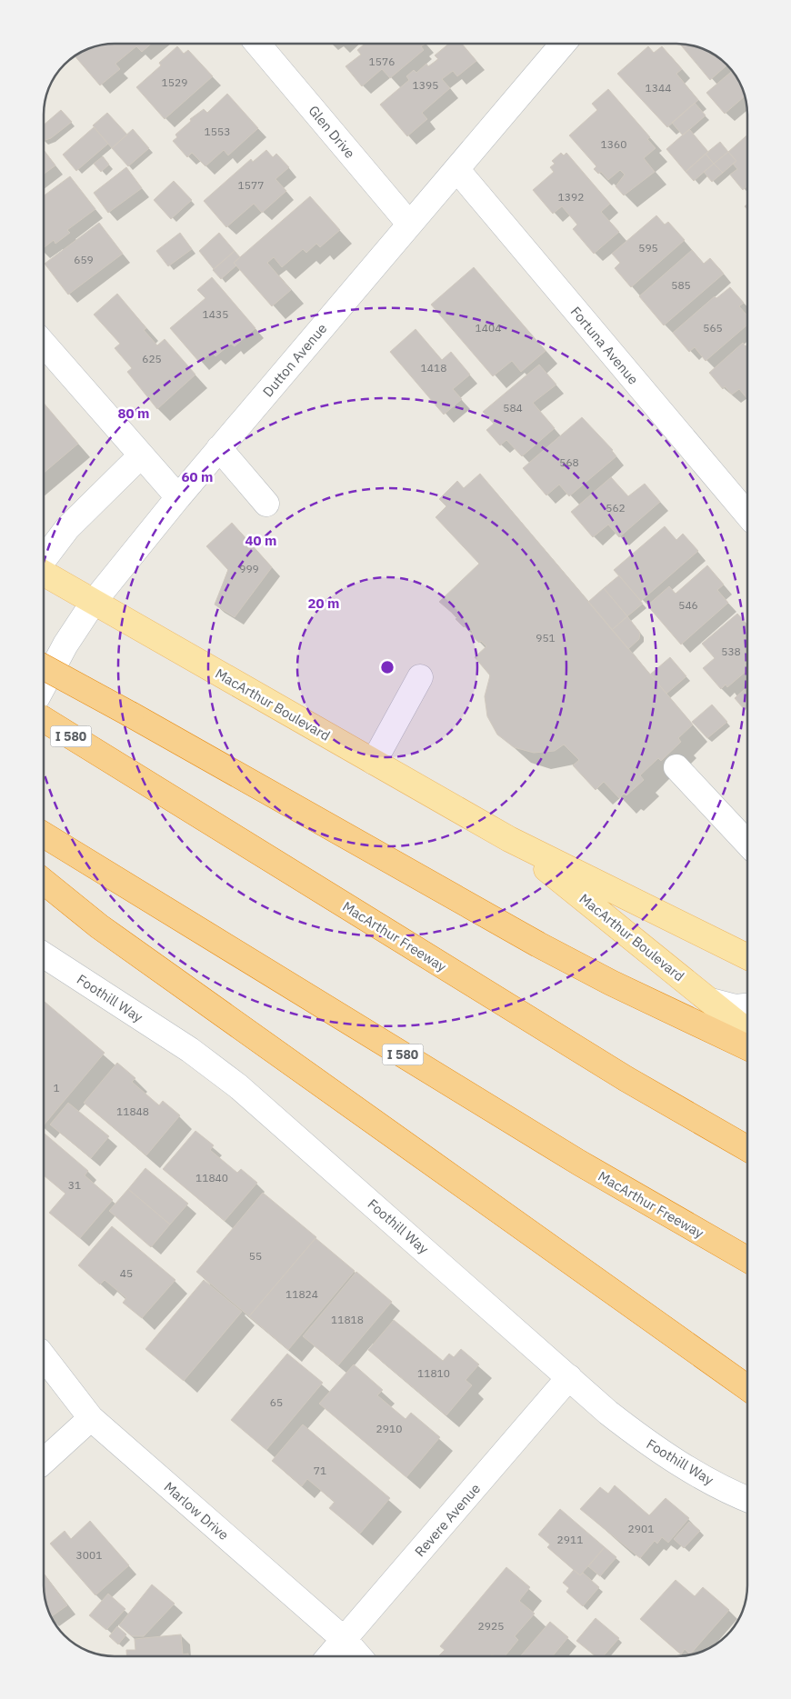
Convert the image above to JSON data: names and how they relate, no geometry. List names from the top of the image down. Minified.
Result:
{"streets":{"highway":["I 580","MacArthur Freeway"],"main road":["MacArthur Boulevard"],"street":["Glen Drive","Fortuna Avenue","Dutton Avenue","Foothill Way","Marlow Drive","Revere Avenue"]},"crossings":[["Glen Drive","Dutton Avenue"],["Fortuna Avenue","Dutton Avenue"],["Dutton Avenue","MacArthur Boulevard"],["Foothill Way","Revere Avenue"],["Marlow Drive","Revere Avenue"]],"house_numbers":["1576","1529","1395","1344","1553","1360","1577","1392","595","659","585","1435","1404","565","625","1418","584","568","562","999","546","951","538","1","11848","11840","31","55","45","11824","11818","11810","65","2910","71","2901","2911","3001","2925"],"rings":["80 m","60 m","40 m","20 m"]}
